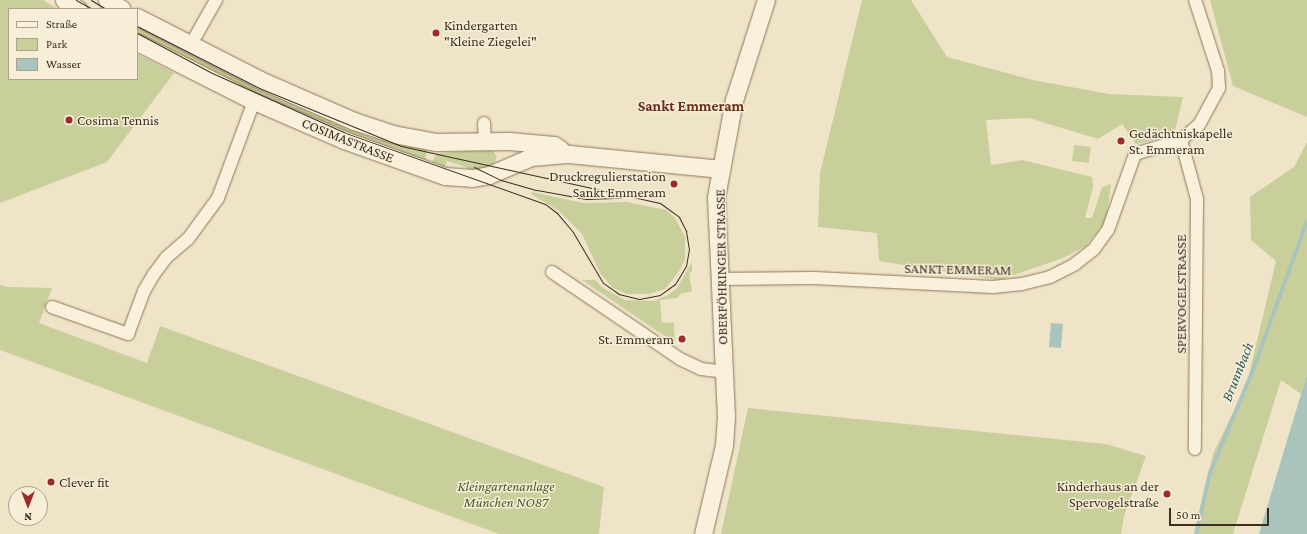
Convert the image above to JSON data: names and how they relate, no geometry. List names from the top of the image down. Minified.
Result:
{"streets":{"main road":["COSIMASTRASSE","OBERFÖHRINGER STRASSE"],"street":["SANKT EMMERAM","SPERVOGELSTRASSE"]},"crossings":[["COSIMASTRASSE","OBERFÖHRINGER STRASSE"],["OBERFÖHRINGER STRASSE","SANKT EMMERAM"],["SANKT EMMERAM","SPERVOGELSTRASSE"]],"districts":["Sankt Emmeram"],"water":["Brunnbach"],"parks":["Kleingartenanlage München NO87"],"places":["Kindergarten \"Kleine Ziegelei\"","Cosima Tennis","Gedächtniskapelle St. Emmeram","Druckregulierstation Sankt Emmeram","St. Emmeram","Clever fit","Kinderhaus an der Spervogelstraße"],"legend":["Straße","Park","Wasser"],"scale_bar":"50 m","north":"bottom"}
